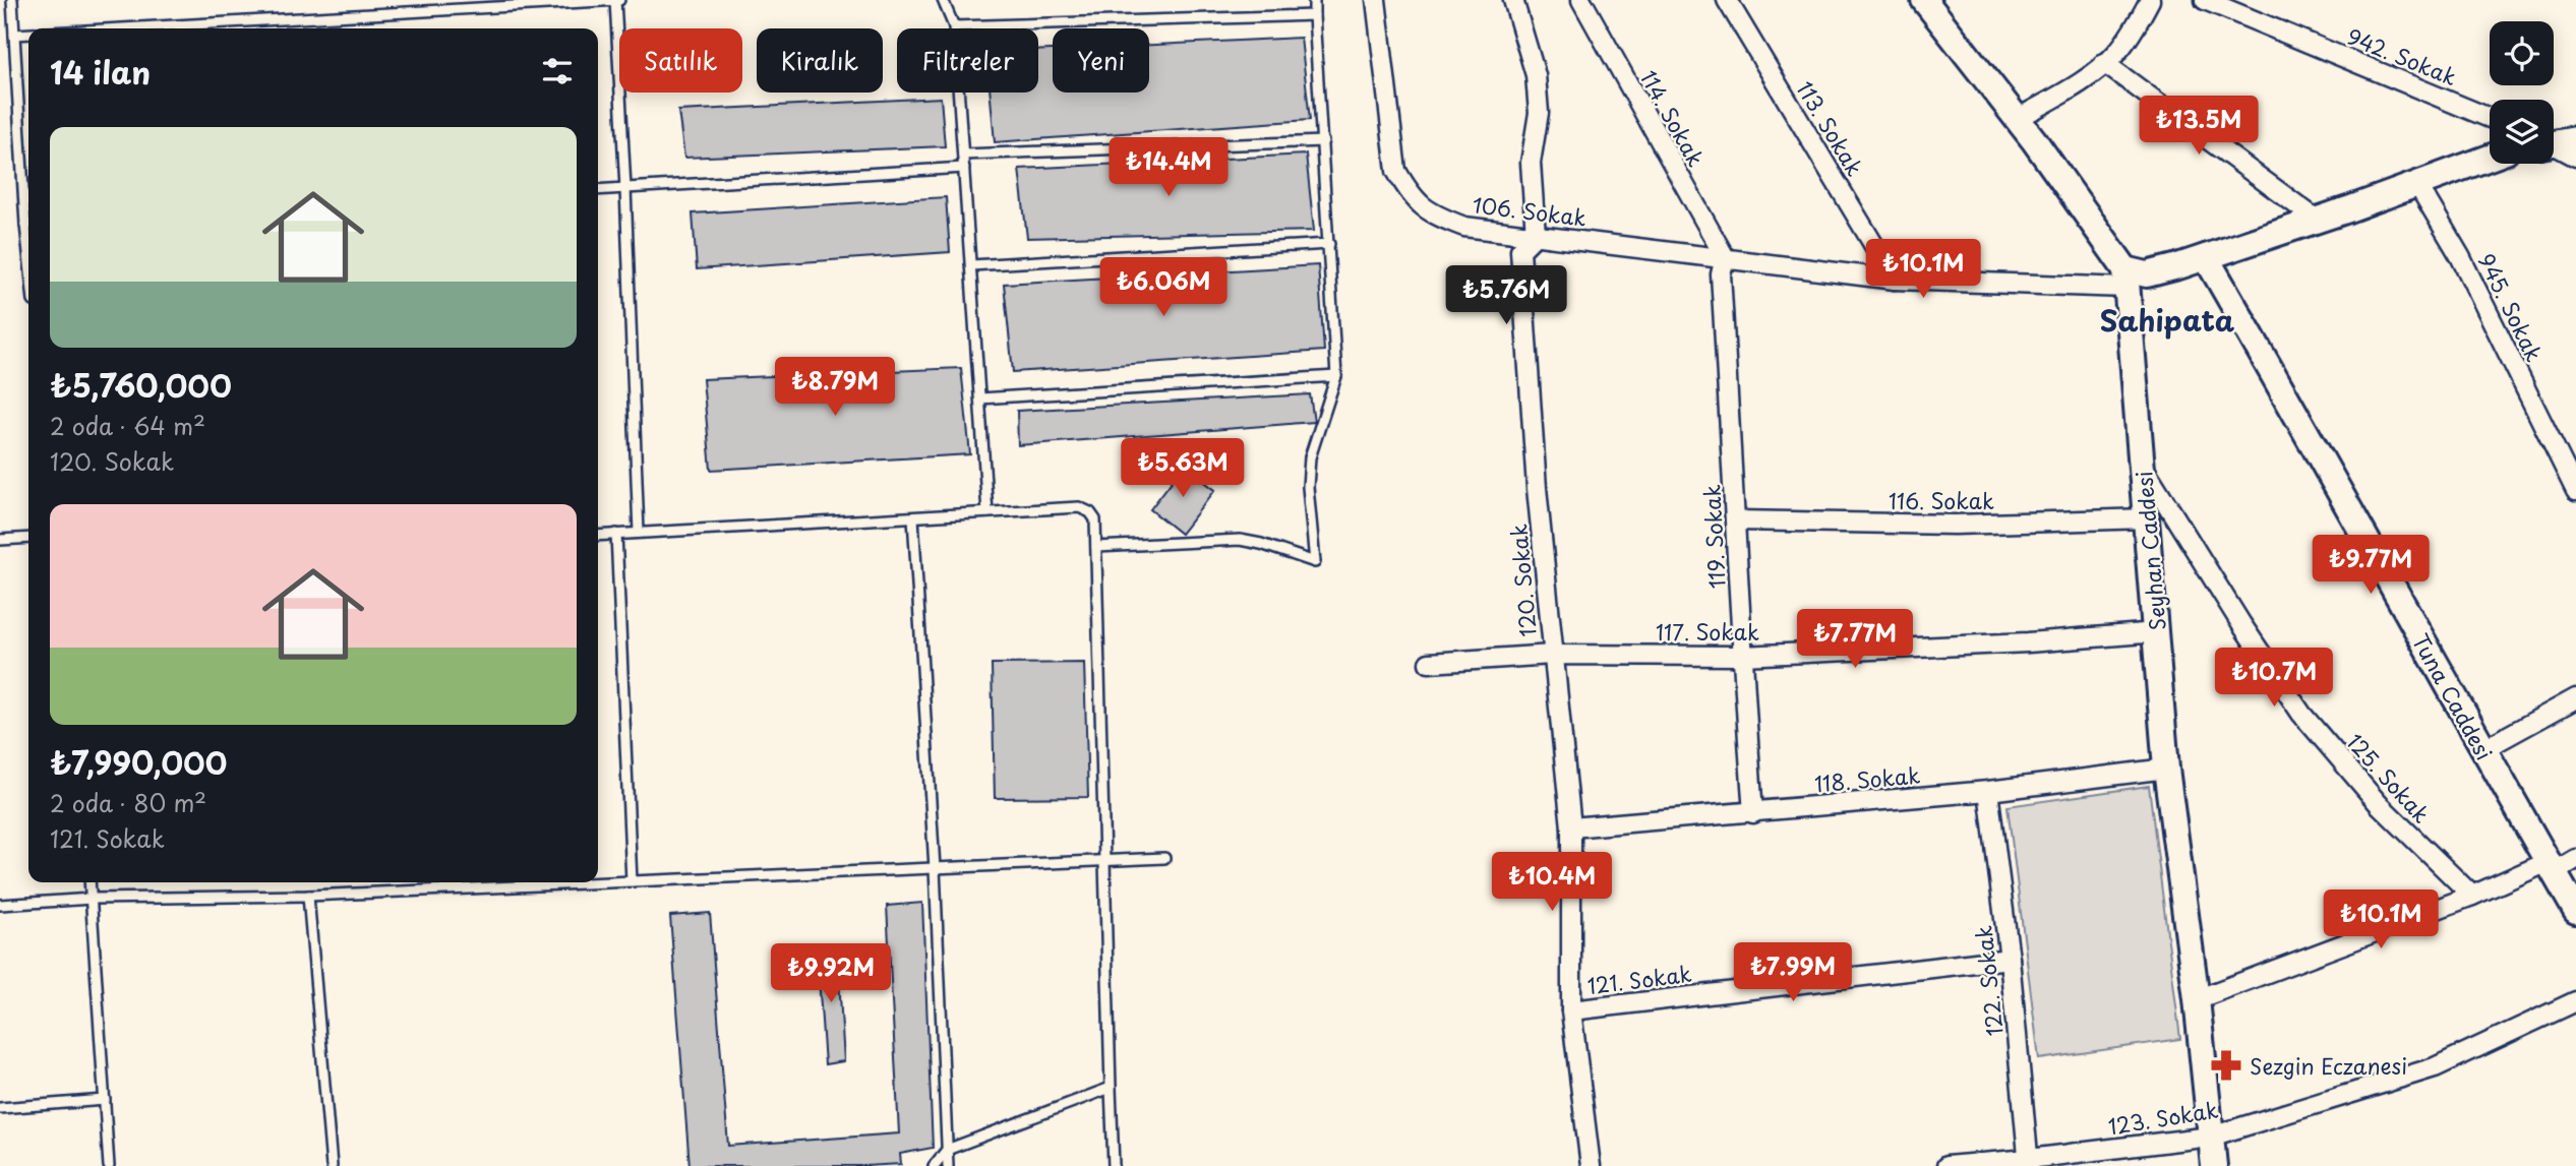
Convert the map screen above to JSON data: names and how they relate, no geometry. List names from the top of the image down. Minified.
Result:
{"streets":{"main road":["Seyhan Caddesi","Tuna Caddesi"],"street":["942. Sokak","114. Sokak","113. Sokak","106. Sokak","945. Sokak","116. Sokak","119. Sokak","120. Sokak","117. Sokak","125. Sokak","118. Sokak","121. Sokak","122. Sokak","123. Sokak"]},"crossings":[["114. Sokak","106. Sokak"],["114. Sokak","119. Sokak"],["113. Sokak","106. Sokak"],["106. Sokak","119. Sokak"],["106. Sokak","Seyhan Caddesi"],["106. Sokak","120. Sokak"],["116. Sokak","119. Sokak"],["116. Sokak","Seyhan Caddesi"],["119. Sokak","117. Sokak"],["119. Sokak","118. Sokak"],["Seyhan Caddesi","117. Sokak"],["Seyhan Caddesi","125. Sokak"],["Seyhan Caddesi","118. Sokak"],["Seyhan Caddesi","123. Sokak"],["120. Sokak","117. Sokak"],["120. Sokak","118. Sokak"],["120. Sokak","121. Sokak"],["118. Sokak","122. Sokak"],["121. Sokak","122. Sokak"],["122. Sokak","123. Sokak"]],"districts":["Sahipata"],"places":{"pharmacy":["Sezgin Eczanesi"]},"page":{"chip":["Satılık","Kiralık","Filtreler","Yeni"],"heading":"14 ilan","price":["₺13.5M","₺14.4M","₺10.1M","₺6.06M","₺5.76M","₺8.79M","₺5.63M","₺9.77M","₺7.77M","₺10.7M","₺10.4M","₺10.1M","₺7.99M","₺9.92M"],"list":[{"name":"₺5,760,000","note":"2 oda · 64 m² · 120. Sokak"},{"name":"₺7,990,000","note":"2 oda · 80 m² · 121. Sokak"}]}}
